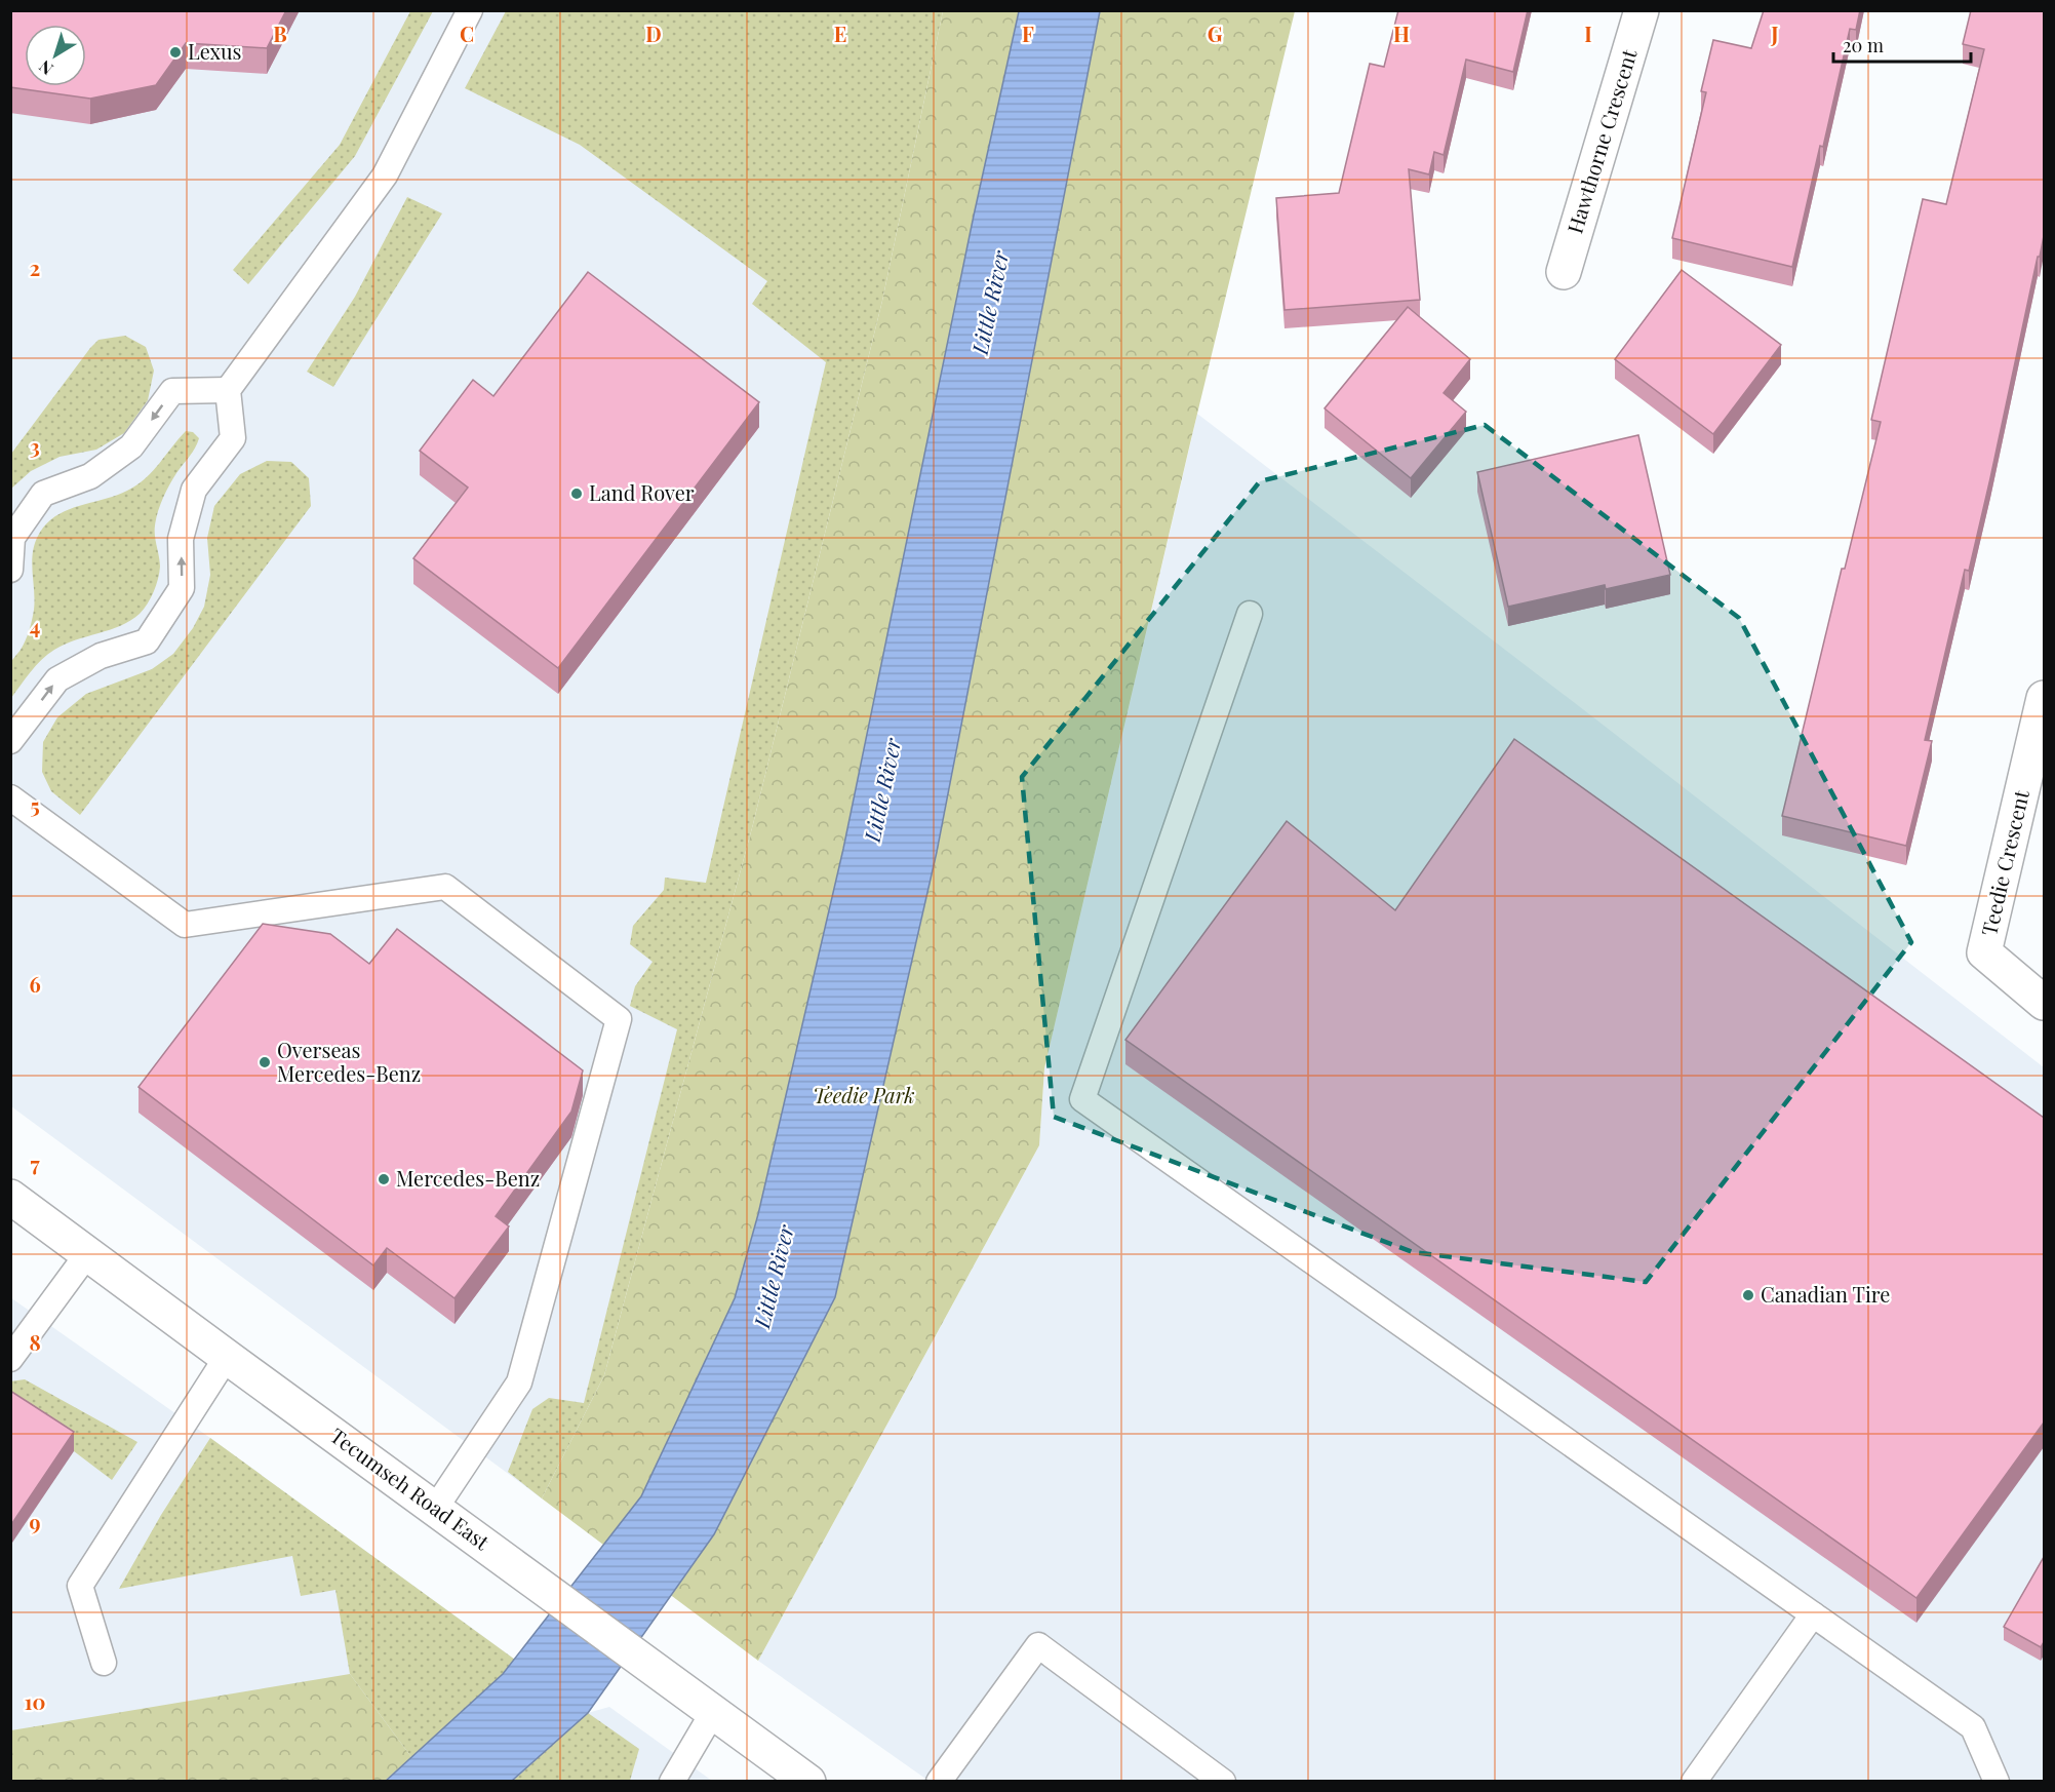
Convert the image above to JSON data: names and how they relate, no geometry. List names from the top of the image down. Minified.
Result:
{"streets":{"main road":["Hawthorne Crescent","Teedie Crescent","Tecumseh Road East"]},"water":["Little River"],"parks":["Teedie Park"],"places":["Lexus","Land Rover","Overseas Mercedes-Benz","Mercedes-Benz","Canadian Tire"],"scale_bar":"20 m","north":"bottom left","grid":{"columns":["B","C","D","E","F","G","H","I","J"],"rows":["2","3","4","5","6","7","8","9","10"]}}
